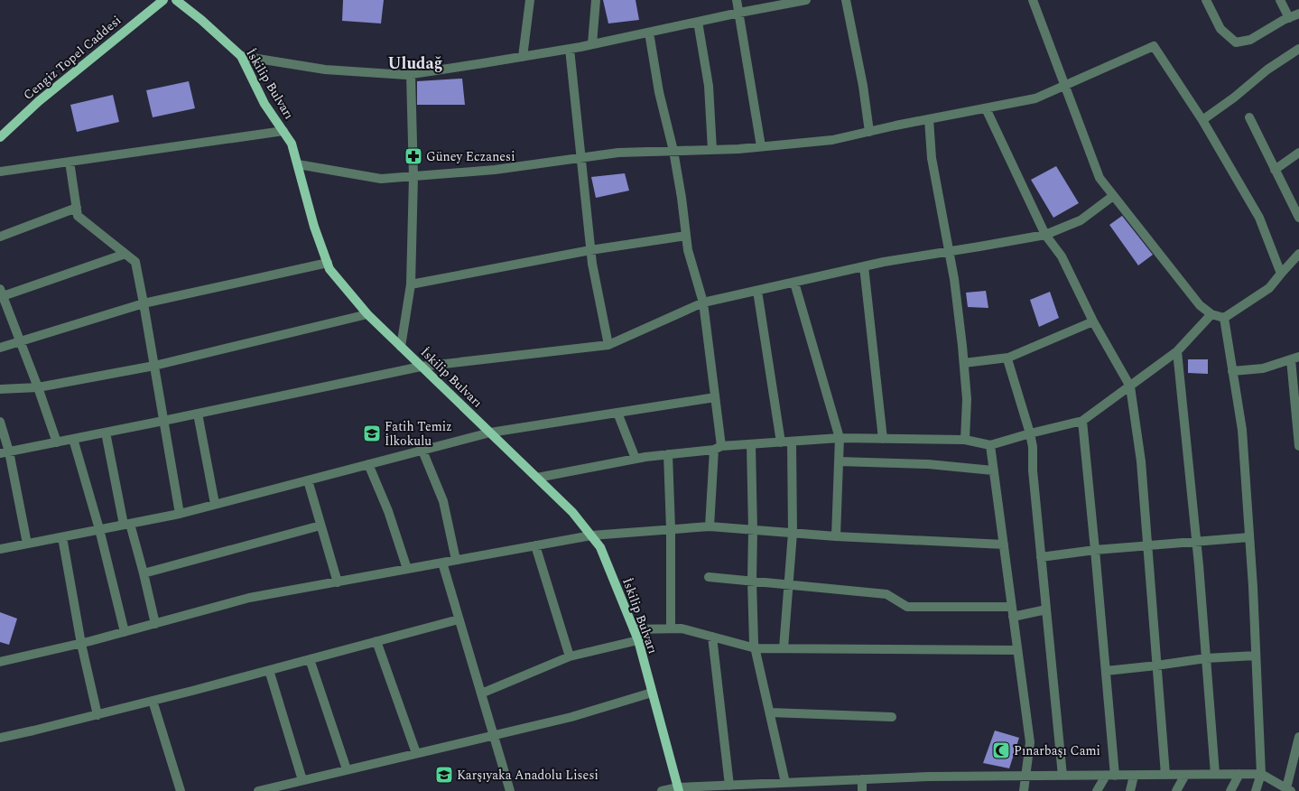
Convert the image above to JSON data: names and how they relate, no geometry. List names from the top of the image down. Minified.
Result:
{"streets":{"main road":["Cengiz Topel Caddesi","İskilip Bulvarı"]},"districts":["Uludağ"],"places":{"pharmacy":["Güney Eczanesi"],"school or university":["Fatih Temiz İlkokulu","Karşıyaka Anadolu Lisesi"],"mosque":["Pınarbaşı Cami"]}}
